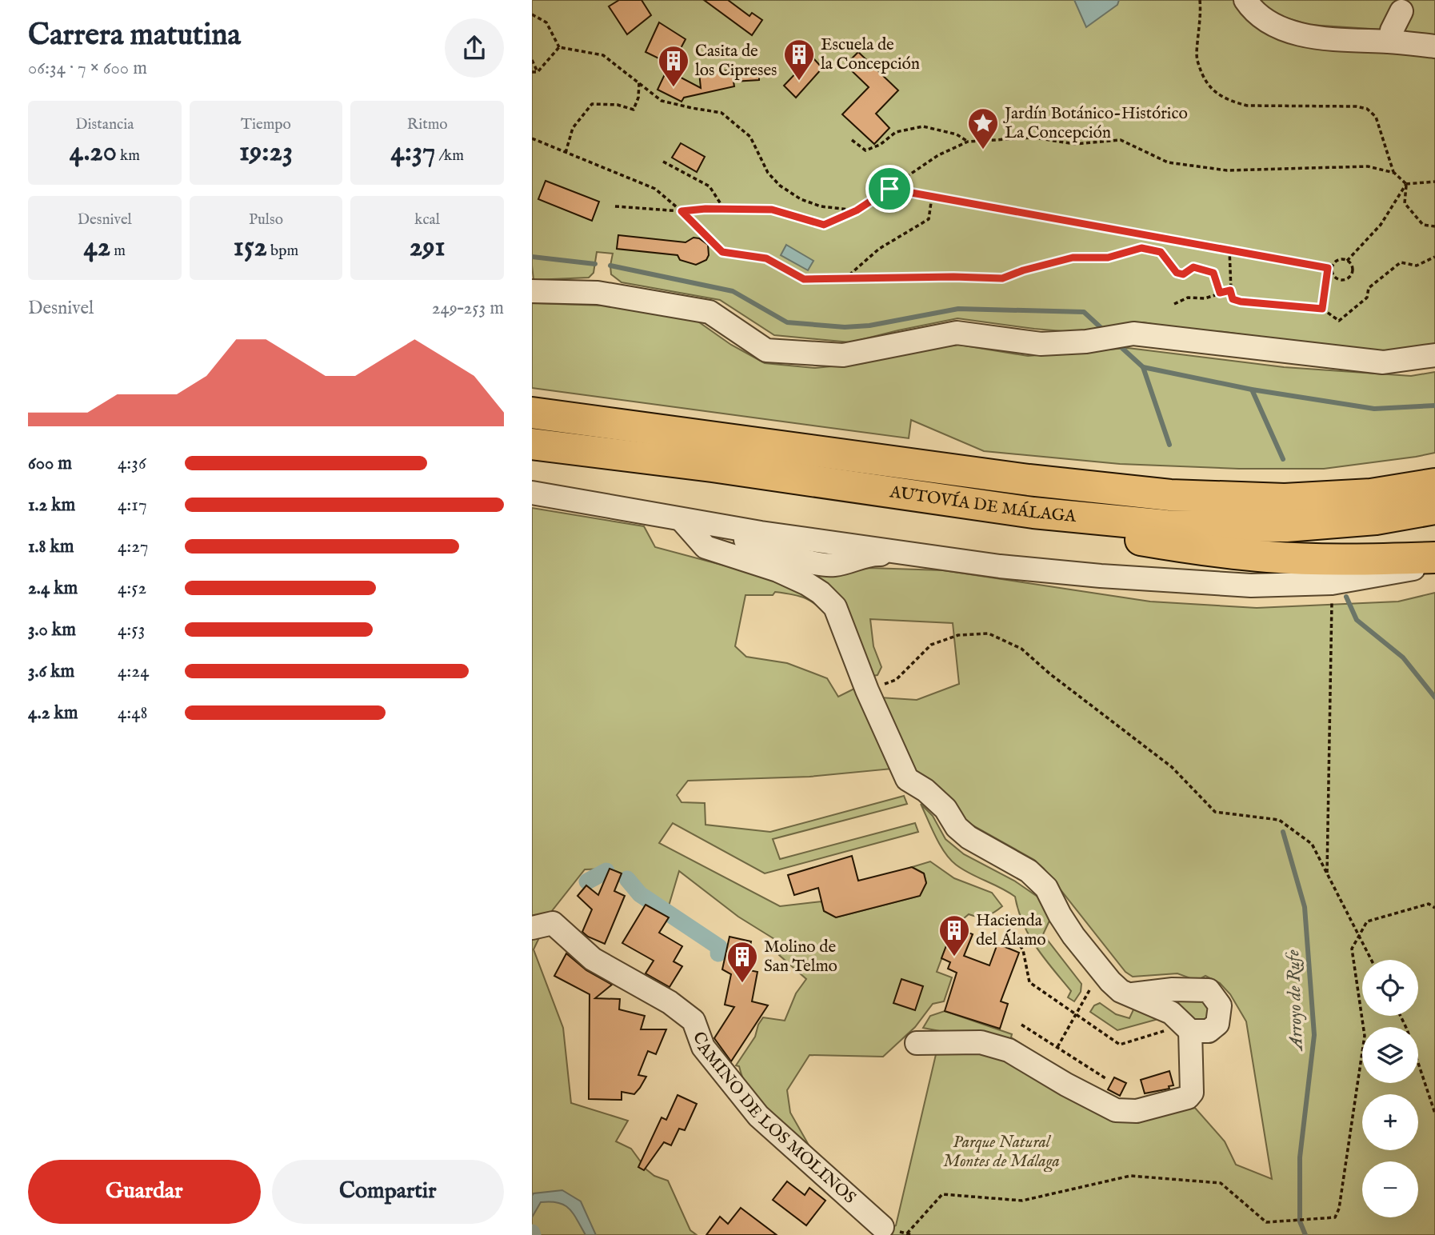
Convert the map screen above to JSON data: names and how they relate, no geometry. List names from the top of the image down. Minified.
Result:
{"streets":{"highway":["AUTOVÍA DE MÁLAGA"],"street":["CAMINO DE LOS MOLINOS"]},"water":["Arroyo de Rufe"],"parks":["Parque Natural Montes de Málaga"],"places":{"building":["Escuela de la Concepción","Casita de los Cipreses","Hacienda del Álamo","Molino de San Telmo"],"place":["Jardín Botánico-Histórico La Concepción"]},"page":{"heading":["Carrera matutina","06:34 · 7 × 600 m"],"stats":[["Distancia","4.20 km"],["Tiempo","19:23"],["Ritmo","4:37 /km"],["Desnivel","42 m"],["Pulso","152 bpm"],["kcal","291"]],"chart":["Desnivel","249–253 m"],"list":[{"name":"600 m","note":"4:36"},{"name":"1.2 km","note":"4:17"},{"name":"1.8 km","note":"4:27"},{"name":"2.4 km","note":"4:52"},{"name":"3.0 km","note":"4:53"},{"name":"3.6 km","note":"4:24"},{"name":"4.2 km","note":"4:48"}],"map_buttons":["+","−"],"buttons":["Guardar","Compartir"]}}
